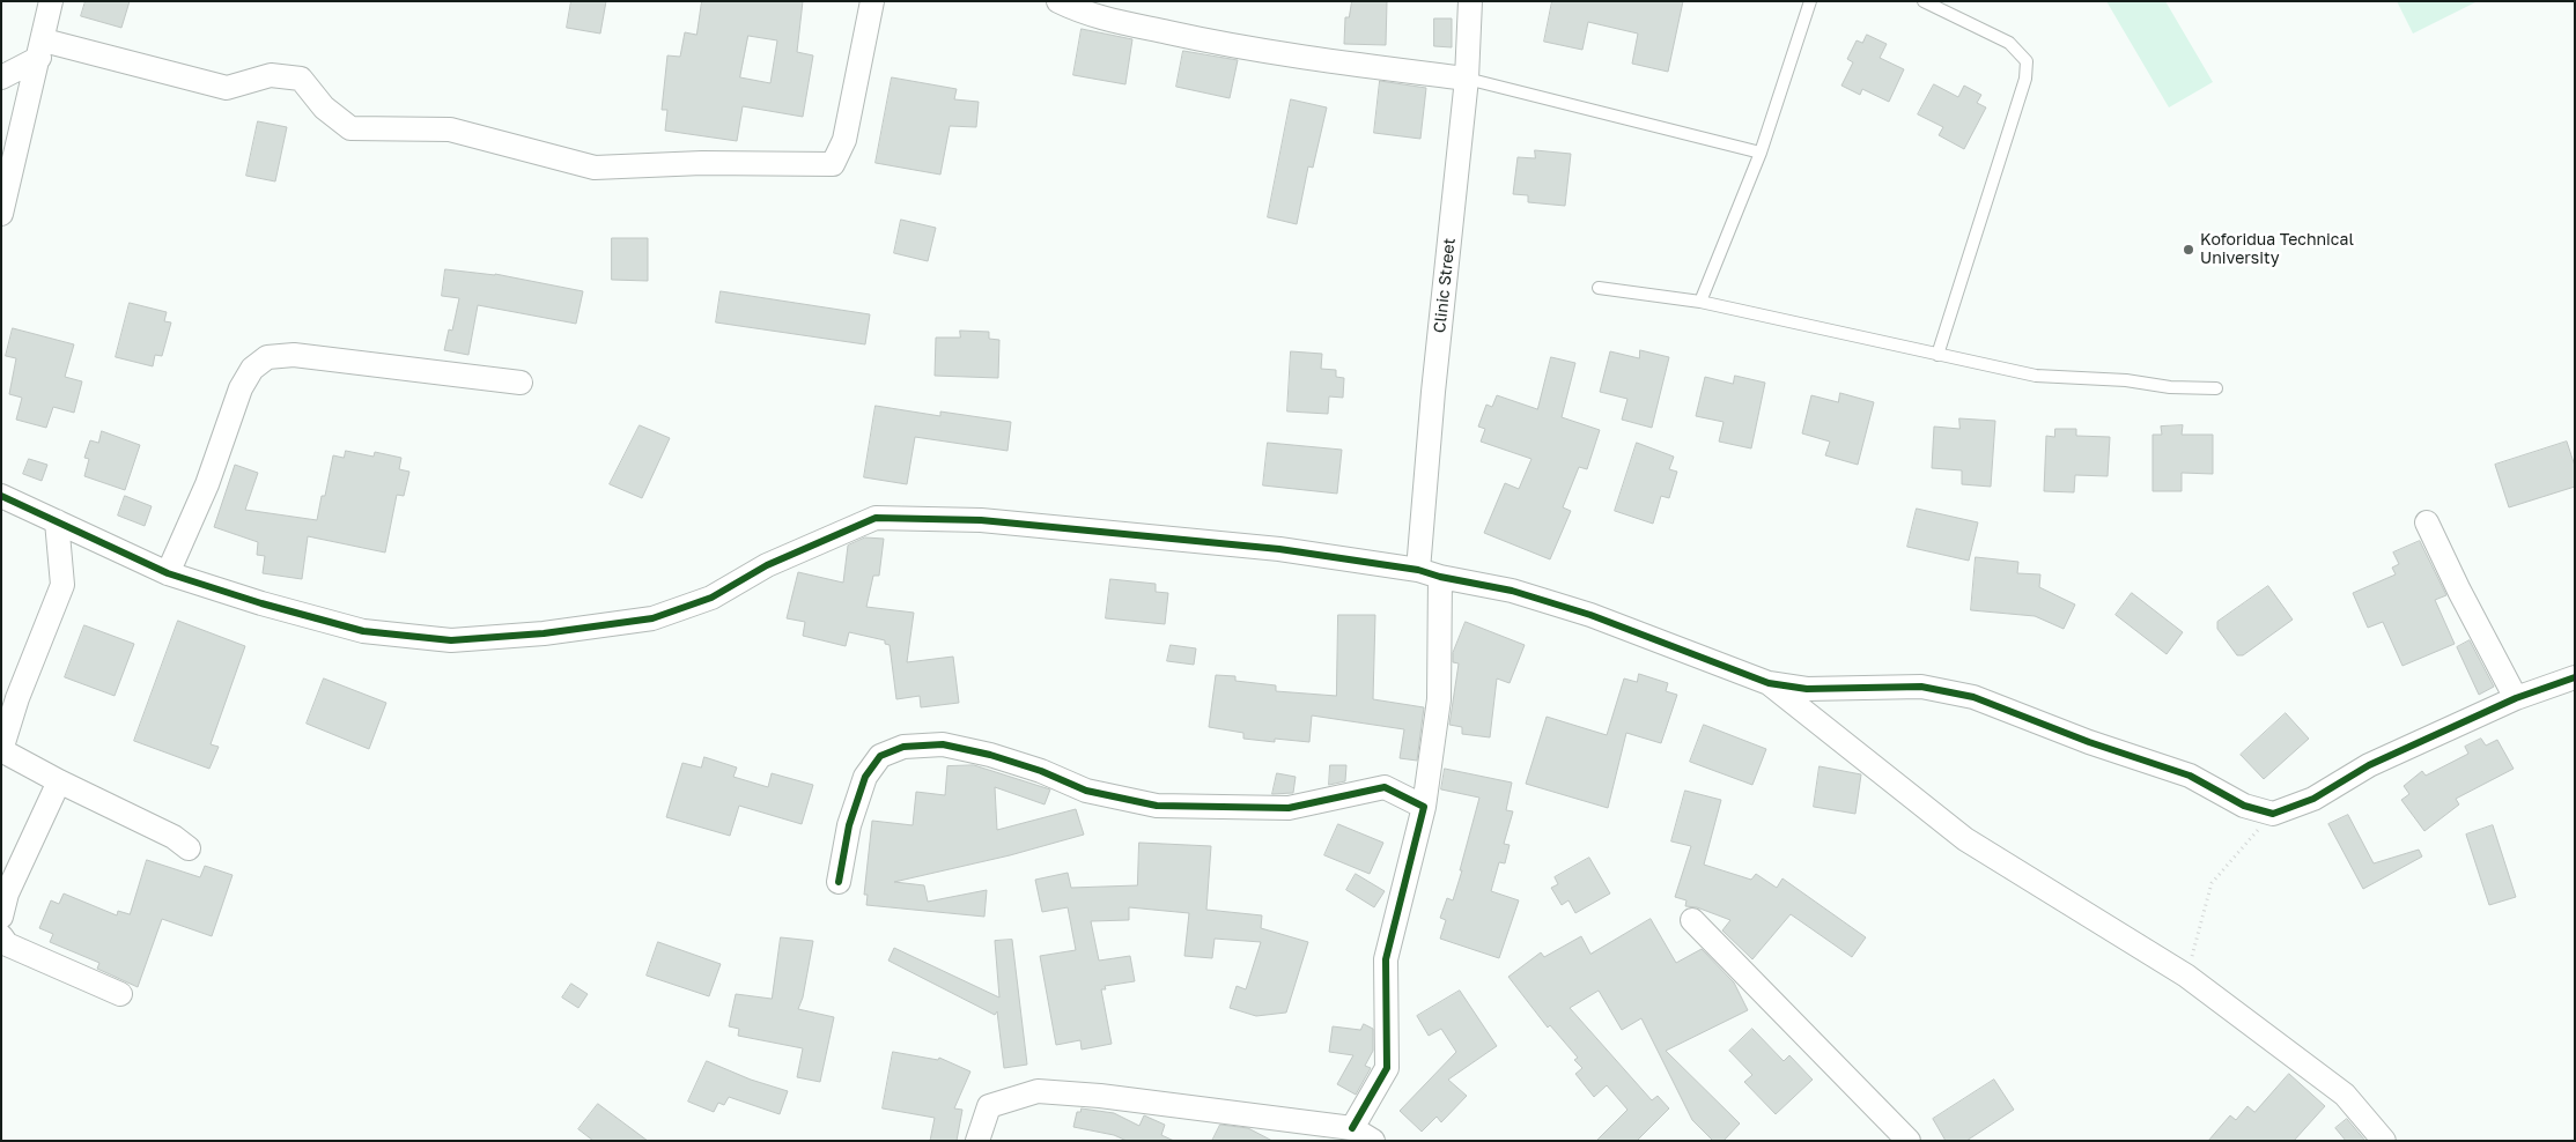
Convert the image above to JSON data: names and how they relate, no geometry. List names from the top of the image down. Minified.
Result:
{"streets":{"street":["Clinic Street"]},"places":["Koforidua Technical University"]}
